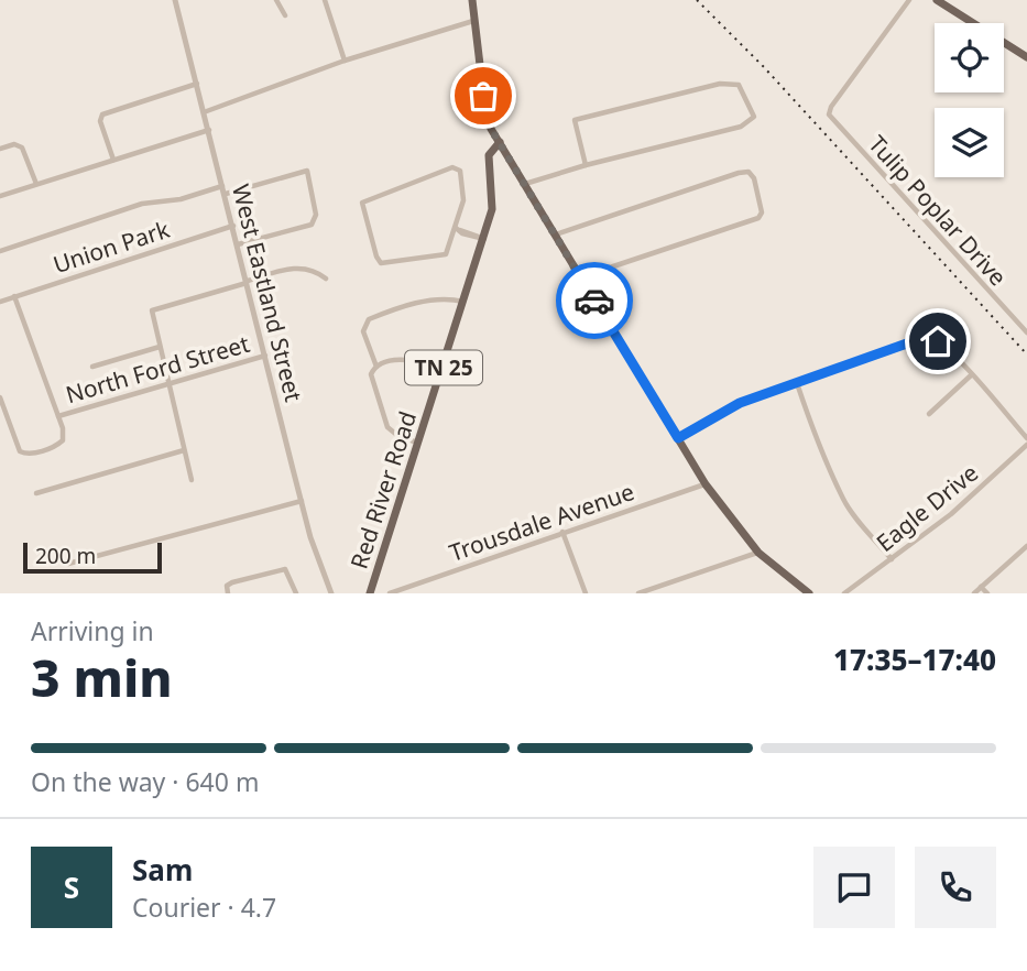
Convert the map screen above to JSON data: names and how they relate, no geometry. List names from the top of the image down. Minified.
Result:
{"streets":{"main road":["TN 25","Red River Road"],"street":["Tulip Poplar Drive","Union Park","West Eastland Street","North Ford Street","Eagle Drive","Trousdale Avenue"]},"crossings":[["Union Park","West Eastland Street"],["West Eastland Street","North Ford Street"]],"scale_bar":"200 m","page":{"scale":"200 m","heading":["3 min","Arriving in","17:35–17:40"],"panel":["Sam","Courier · 4.7"],"bar":"On the way · 640 m","round":"S"}}
